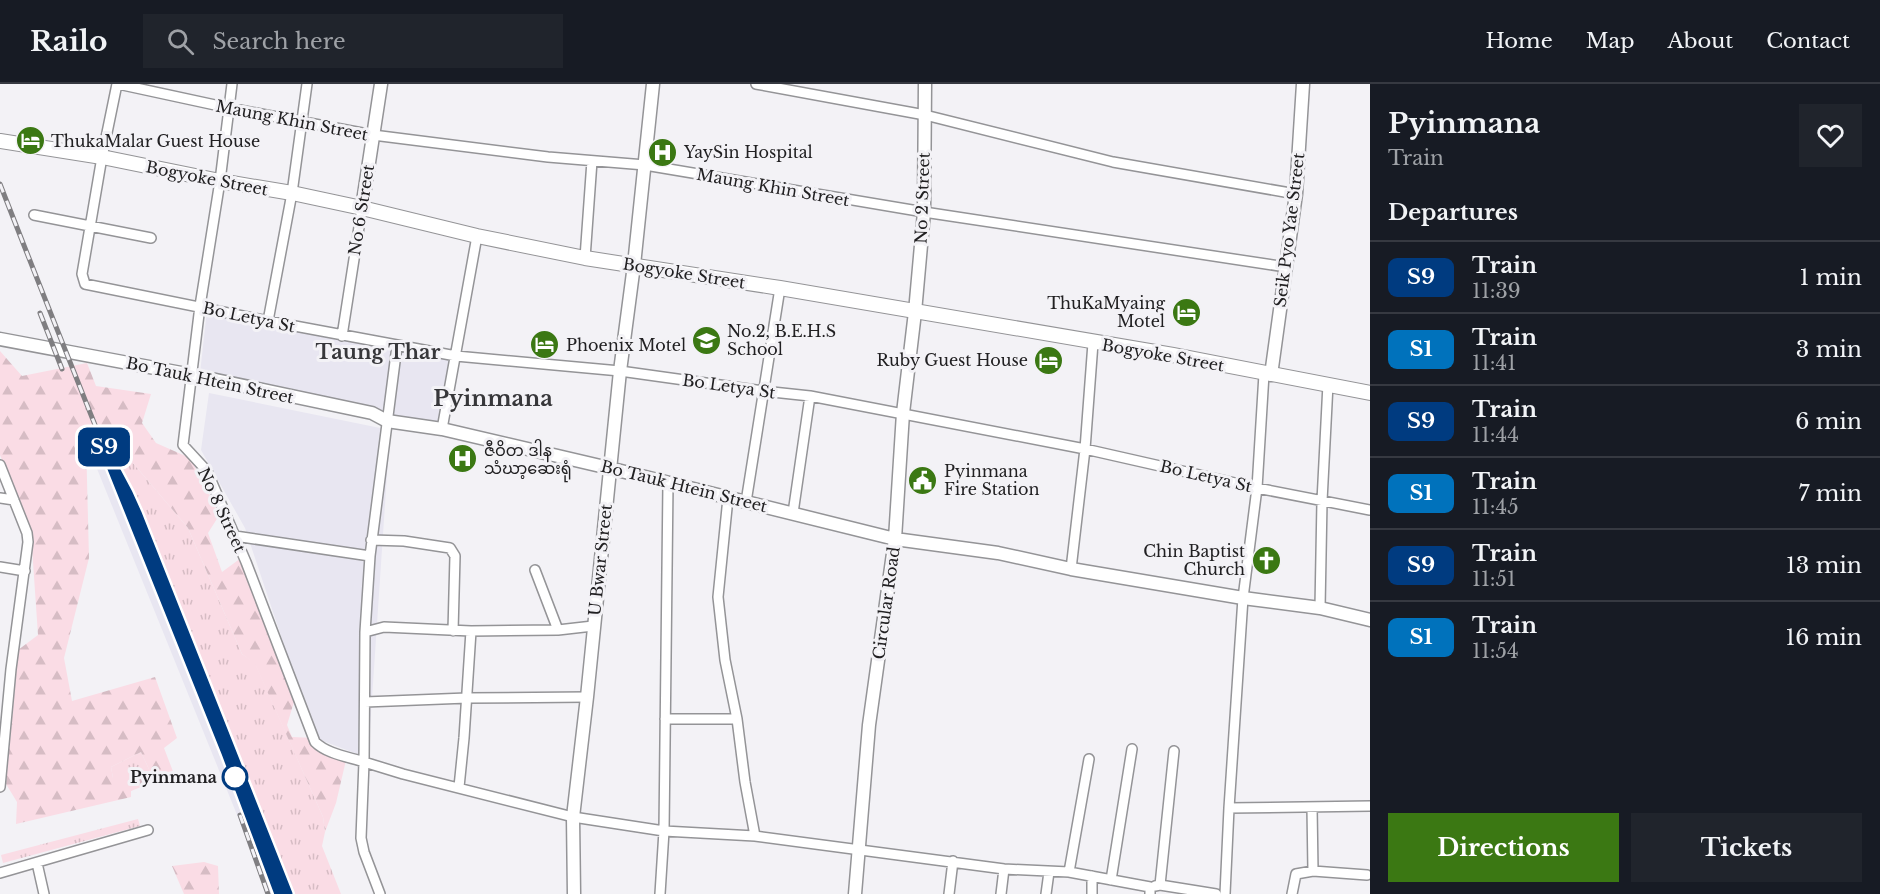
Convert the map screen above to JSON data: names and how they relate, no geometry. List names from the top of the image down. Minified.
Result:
{"streets":{"main road":["Bogyoke Street"],"street":["Maung Khin Street","No 2 Street","No 6 Street","Seik Pyo Yae Street","Bo Letya St","Bo Tauk Htein Street","No 8 Street","U Bwar Street","Circular Road"]},"crossings":[["Maung Khin Street","No 2 Street"],["Maung Khin Street","No 6 Street"],["Maung Khin Street","Seik Pyo Yae Street"],["Maung Khin Street","No 8 Street"],["Maung Khin Street","U Bwar Street"],["Bogyoke Street","No 2 Street"],["Bogyoke Street","No 6 Street"],["Bogyoke Street","Seik Pyo Yae Street"],["Bogyoke Street","No 8 Street"],["Bogyoke Street","U Bwar Street"],["Bogyoke Street","Circular Road"],["No 2 Street","Circular Road"],["No 6 Street","Bo Letya St"],["Bo Letya St","No 8 Street"],["Bo Letya St","U Bwar Street"],["Bo Letya St","Circular Road"],["Bo Tauk Htein Street","No 8 Street"],["Bo Tauk Htein Street","U Bwar Street"],["Bo Tauk Htein Street","Circular Road"],["No 8 Street","U Bwar Street"],["No 8 Street","Circular Road"]],"districts":["Taung Thar","Pyinmana"],"places":{"hotel":["ThukaMalar Guest House","ThuKaMyaing Motel","Phoenix Motel","Ruby Guest House"],"hospital":["YaySin Hospital","ဇီဝိတ ဒါန သံဃာ့ဆေးရုံ"],"school or university":["No.2, B.E.H.S School"],"public building":["Pyinmana Fire Station"],"church":["Chin Baptist Church"],"other":["Pyinmana"]},"page":{"header":"Railo","search":"Search here","nav":["Home","Map","About","Contact"],"on_map":"S9","heading":[["Pyinmana","Train"],"Departures"],"list":[{"mark":"S9","name":"Train","note":"11:39","value":"1 min"},{"mark":"S1","name":"Train","note":"11:41","value":"3 min"},{"mark":"S9","name":"Train","note":"11:44","value":"6 min"},{"mark":"S1","name":"Train","note":"11:45","value":"7 min"},{"mark":"S9","name":"Train","note":"11:51","value":"13 min"},{"mark":"S1","name":"Train","note":"11:54","value":"16 min"}],"buttons":["Directions","Tickets"]}}
